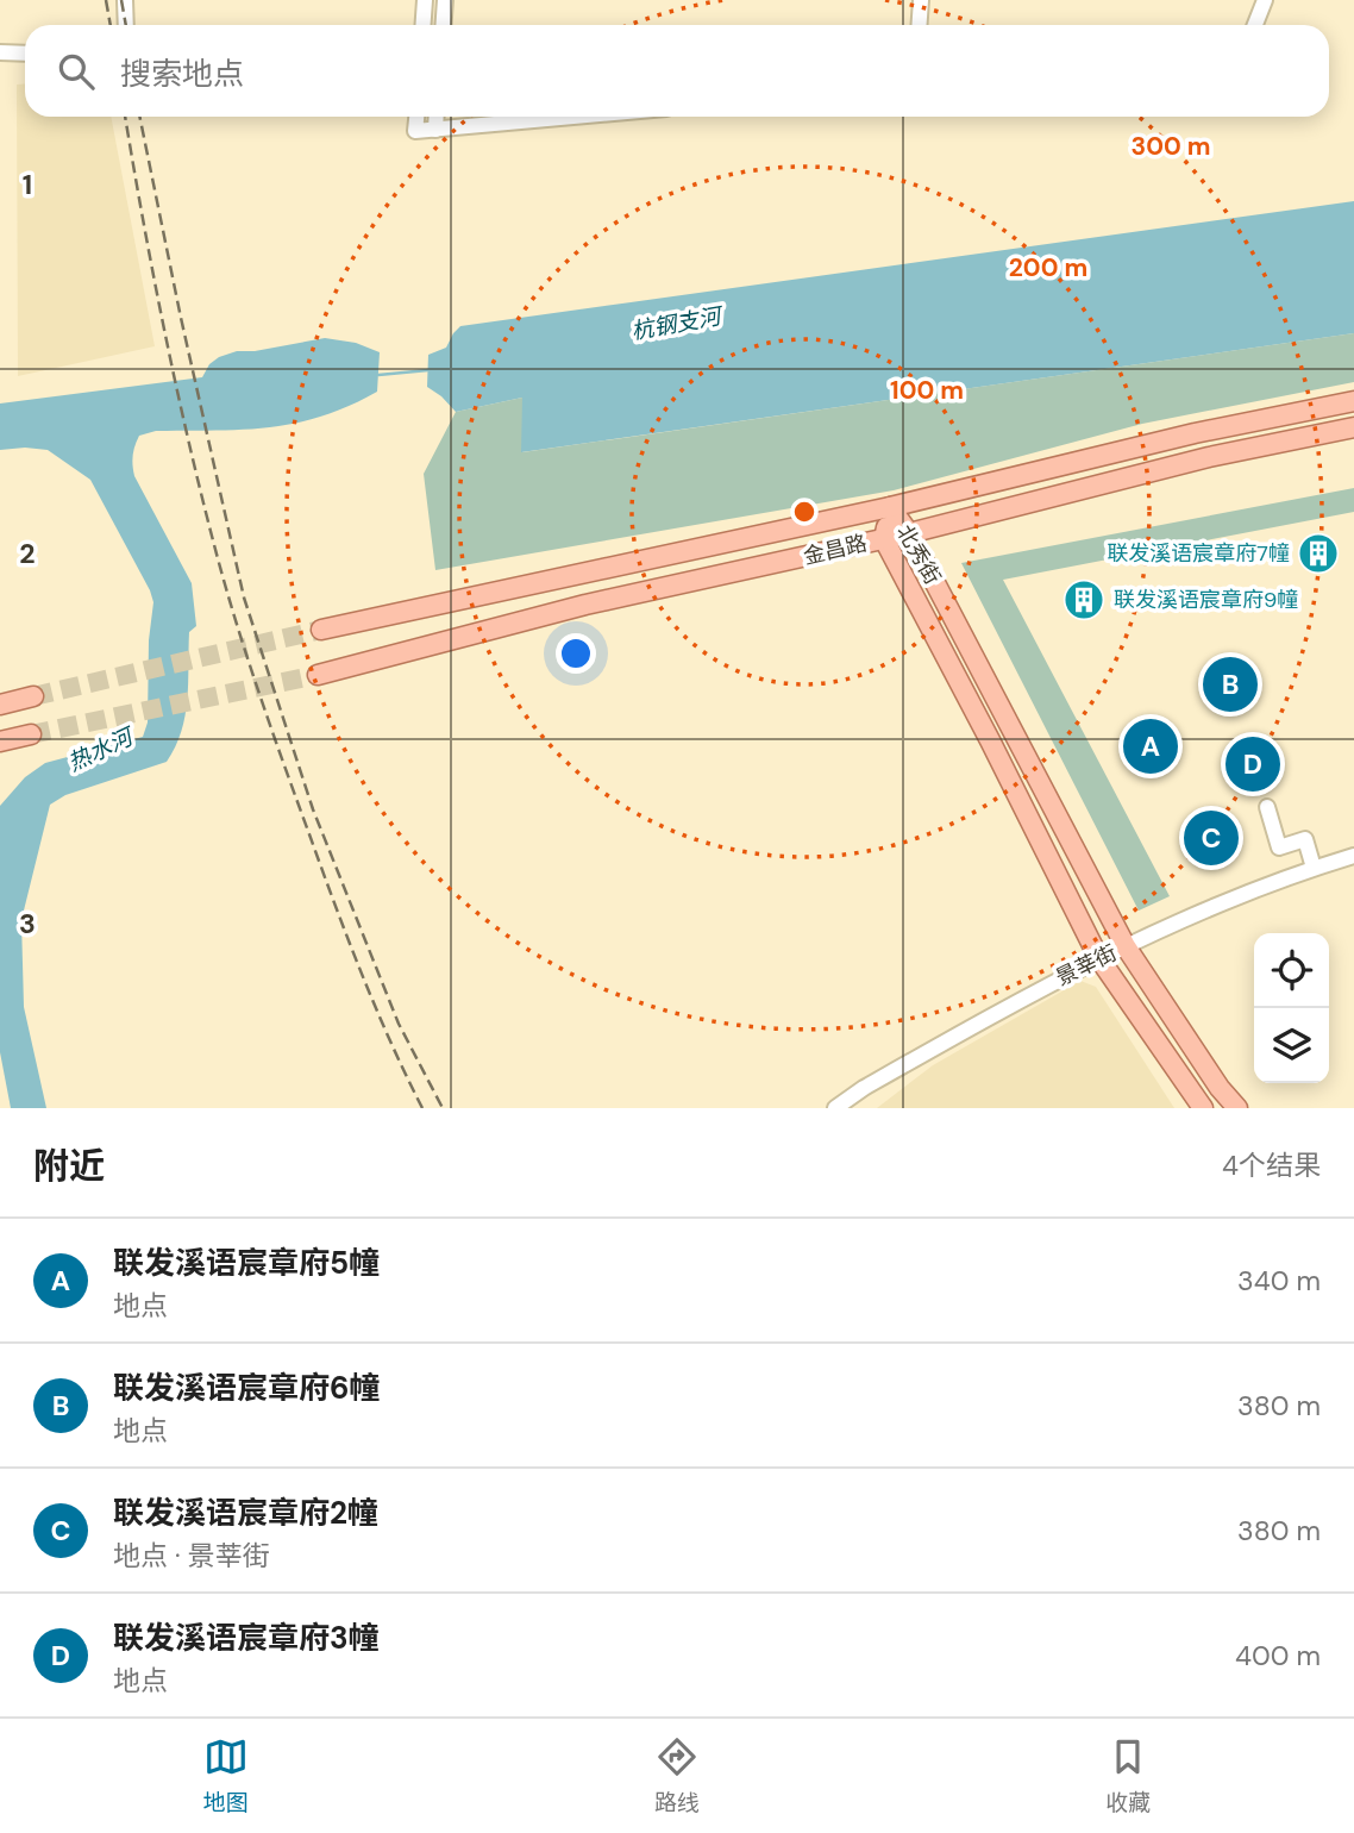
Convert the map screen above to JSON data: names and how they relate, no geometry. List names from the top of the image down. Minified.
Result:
{"streets":{"main road":["金昌路","北秀街"],"street":["景莘街"]},"crossings":[["金昌路","北秀街"],["北秀街","景莘街"]],"water":["杭钢支河","热水河"],"places":{"building":["联发溪语宸章府7幢","联发溪语宸章府9幢"]},"page":{"search":"搜索地点","pins":["B","A","D","C"],"heading":["附近","4个结果"],"list":[{"mark":"A","name":"联发溪语宸章府5幢","note":"地点","value":"340 m"},{"mark":"B","name":"联发溪语宸章府6幢","note":"地点","value":"380 m"},{"mark":"C","name":"联发溪语宸章府2幢","note":"地点 · 景莘街","value":"380 m"},{"mark":"D","name":"联发溪语宸章府3幢","note":"地点","value":"400 m"}],"nav":["地图","路线","收藏"]},"grid":{"rows":["1","2","3"]},"rings":["300 m","200 m","100 m"]}
